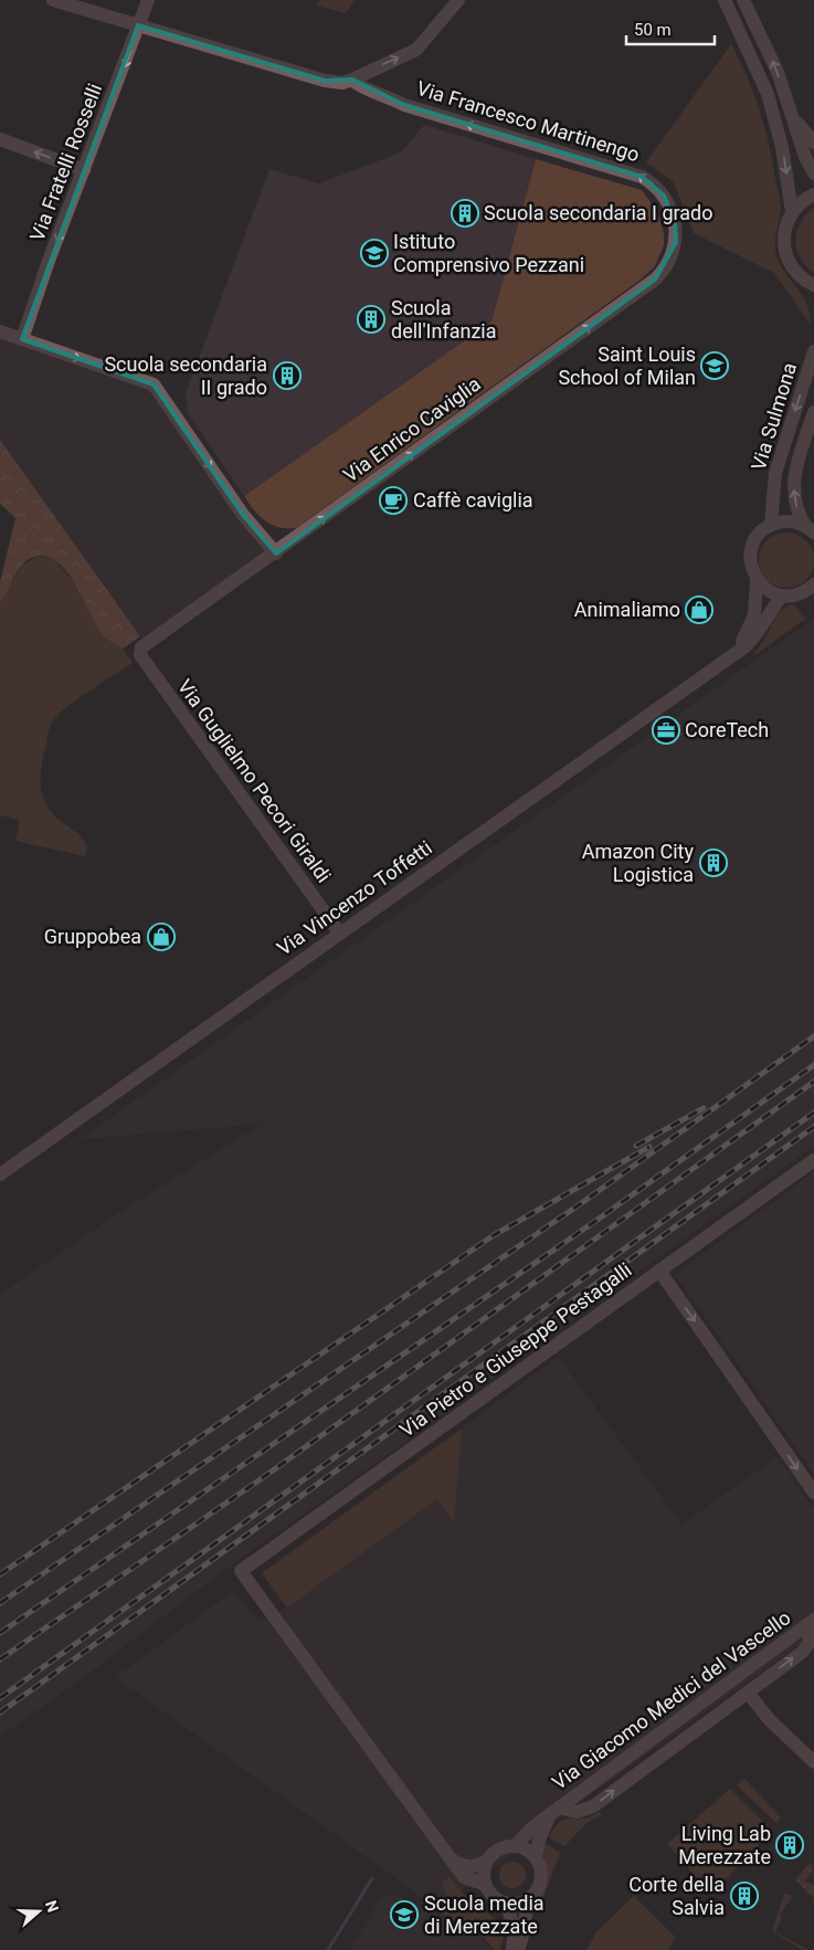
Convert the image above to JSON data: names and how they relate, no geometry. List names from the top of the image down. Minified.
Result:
{"streets":{"street":["Via Francesco Martinengo","Via Fratelli Rosselli","Via Sulmona","Via Enrico Caviglia","Via Guglielmo Pecori Giraldi","Via Vincenzo Toffetti","Via Pietro e Giuseppe Pestagalli","Via Giacomo Medici del Vascello"]},"crossings":[["Via Francesco Martinengo","Via Fratelli Rosselli"],["Via Francesco Martinengo","Via Enrico Caviglia"],["Via Sulmona","Via Vincenzo Toffetti"],["Via Enrico Caviglia","Via Guglielmo Pecori Giraldi"],["Via Guglielmo Pecori Giraldi","Via Vincenzo Toffetti"]],"one_way":["Via Francesco Martinengo","Via Fratelli Rosselli","Via Enrico Caviglia"],"places":{"building":["Scuola secondaria I grado","Scuola dell'Infanzia","Scuola secondaria II grado","Amazon City Logistica","Living Lab Merezzate","Corte della Salvia"],"school or university":["Istituto Comprensivo Pezzani","Saint Louis School of Milan","Scuola media di Merezzate"],"cafe":["Caffè caviglia"],"shop":["Animaliamo","Gruppobea"],"office":["CoreTech"]},"scale_bar":"50 m","north":"right"}
